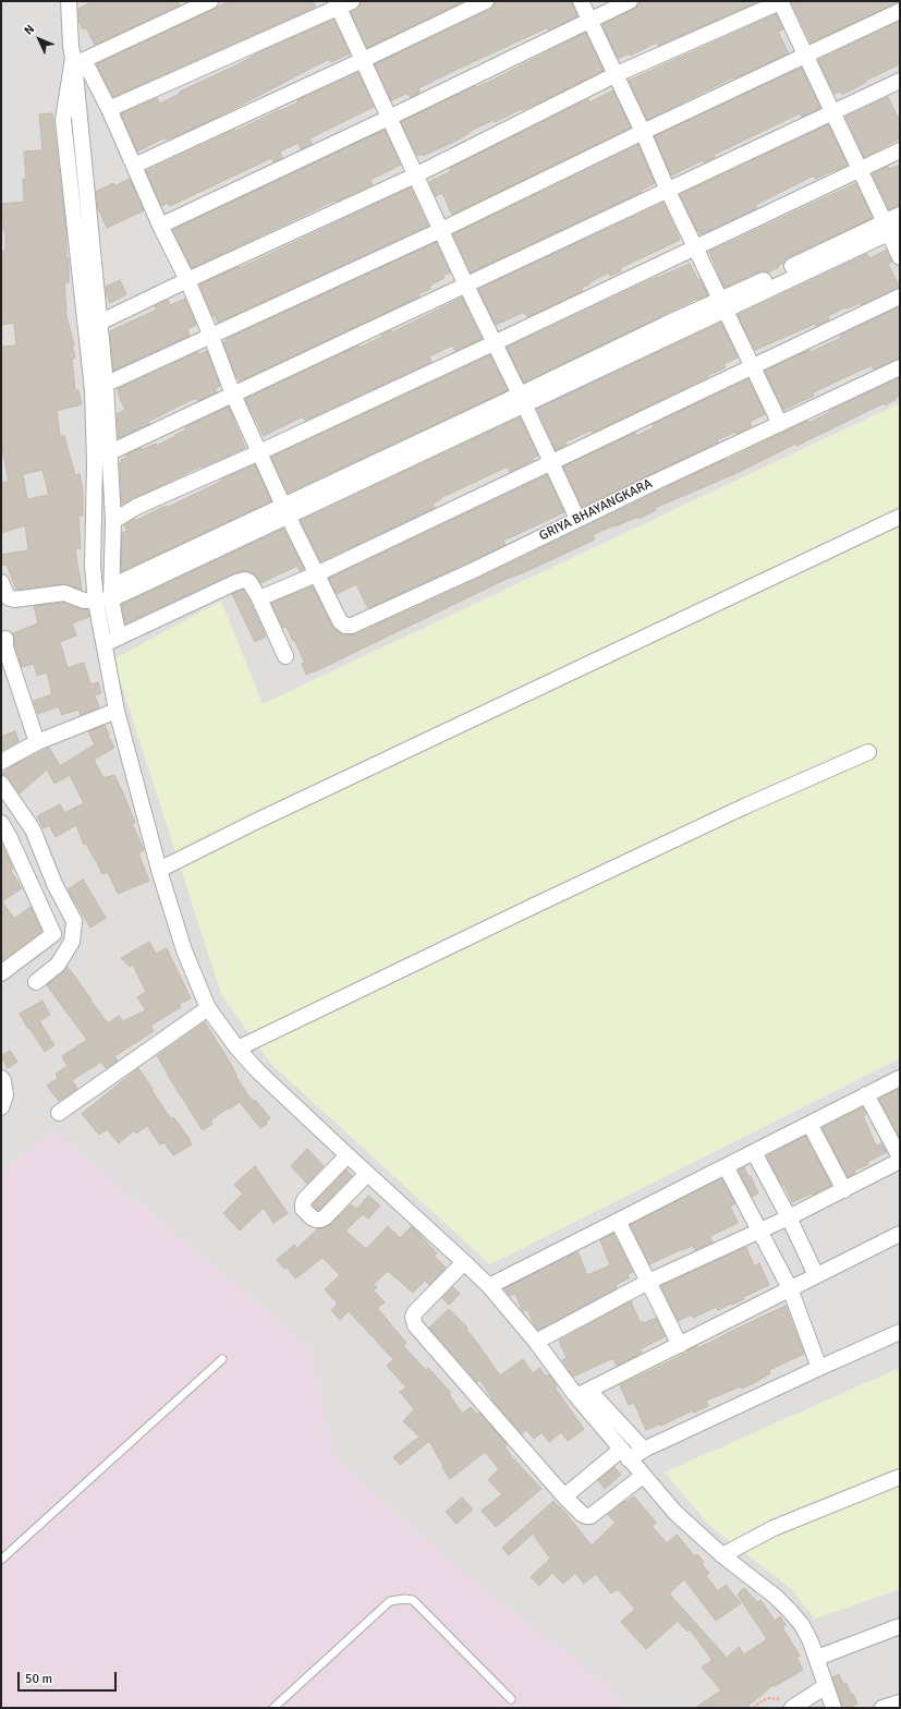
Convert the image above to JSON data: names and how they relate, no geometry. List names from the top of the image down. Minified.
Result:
{"streets":{"street":["GRIYA BHAYANGKARA"]},"scale_bar":"50 m","north":"top left"}
